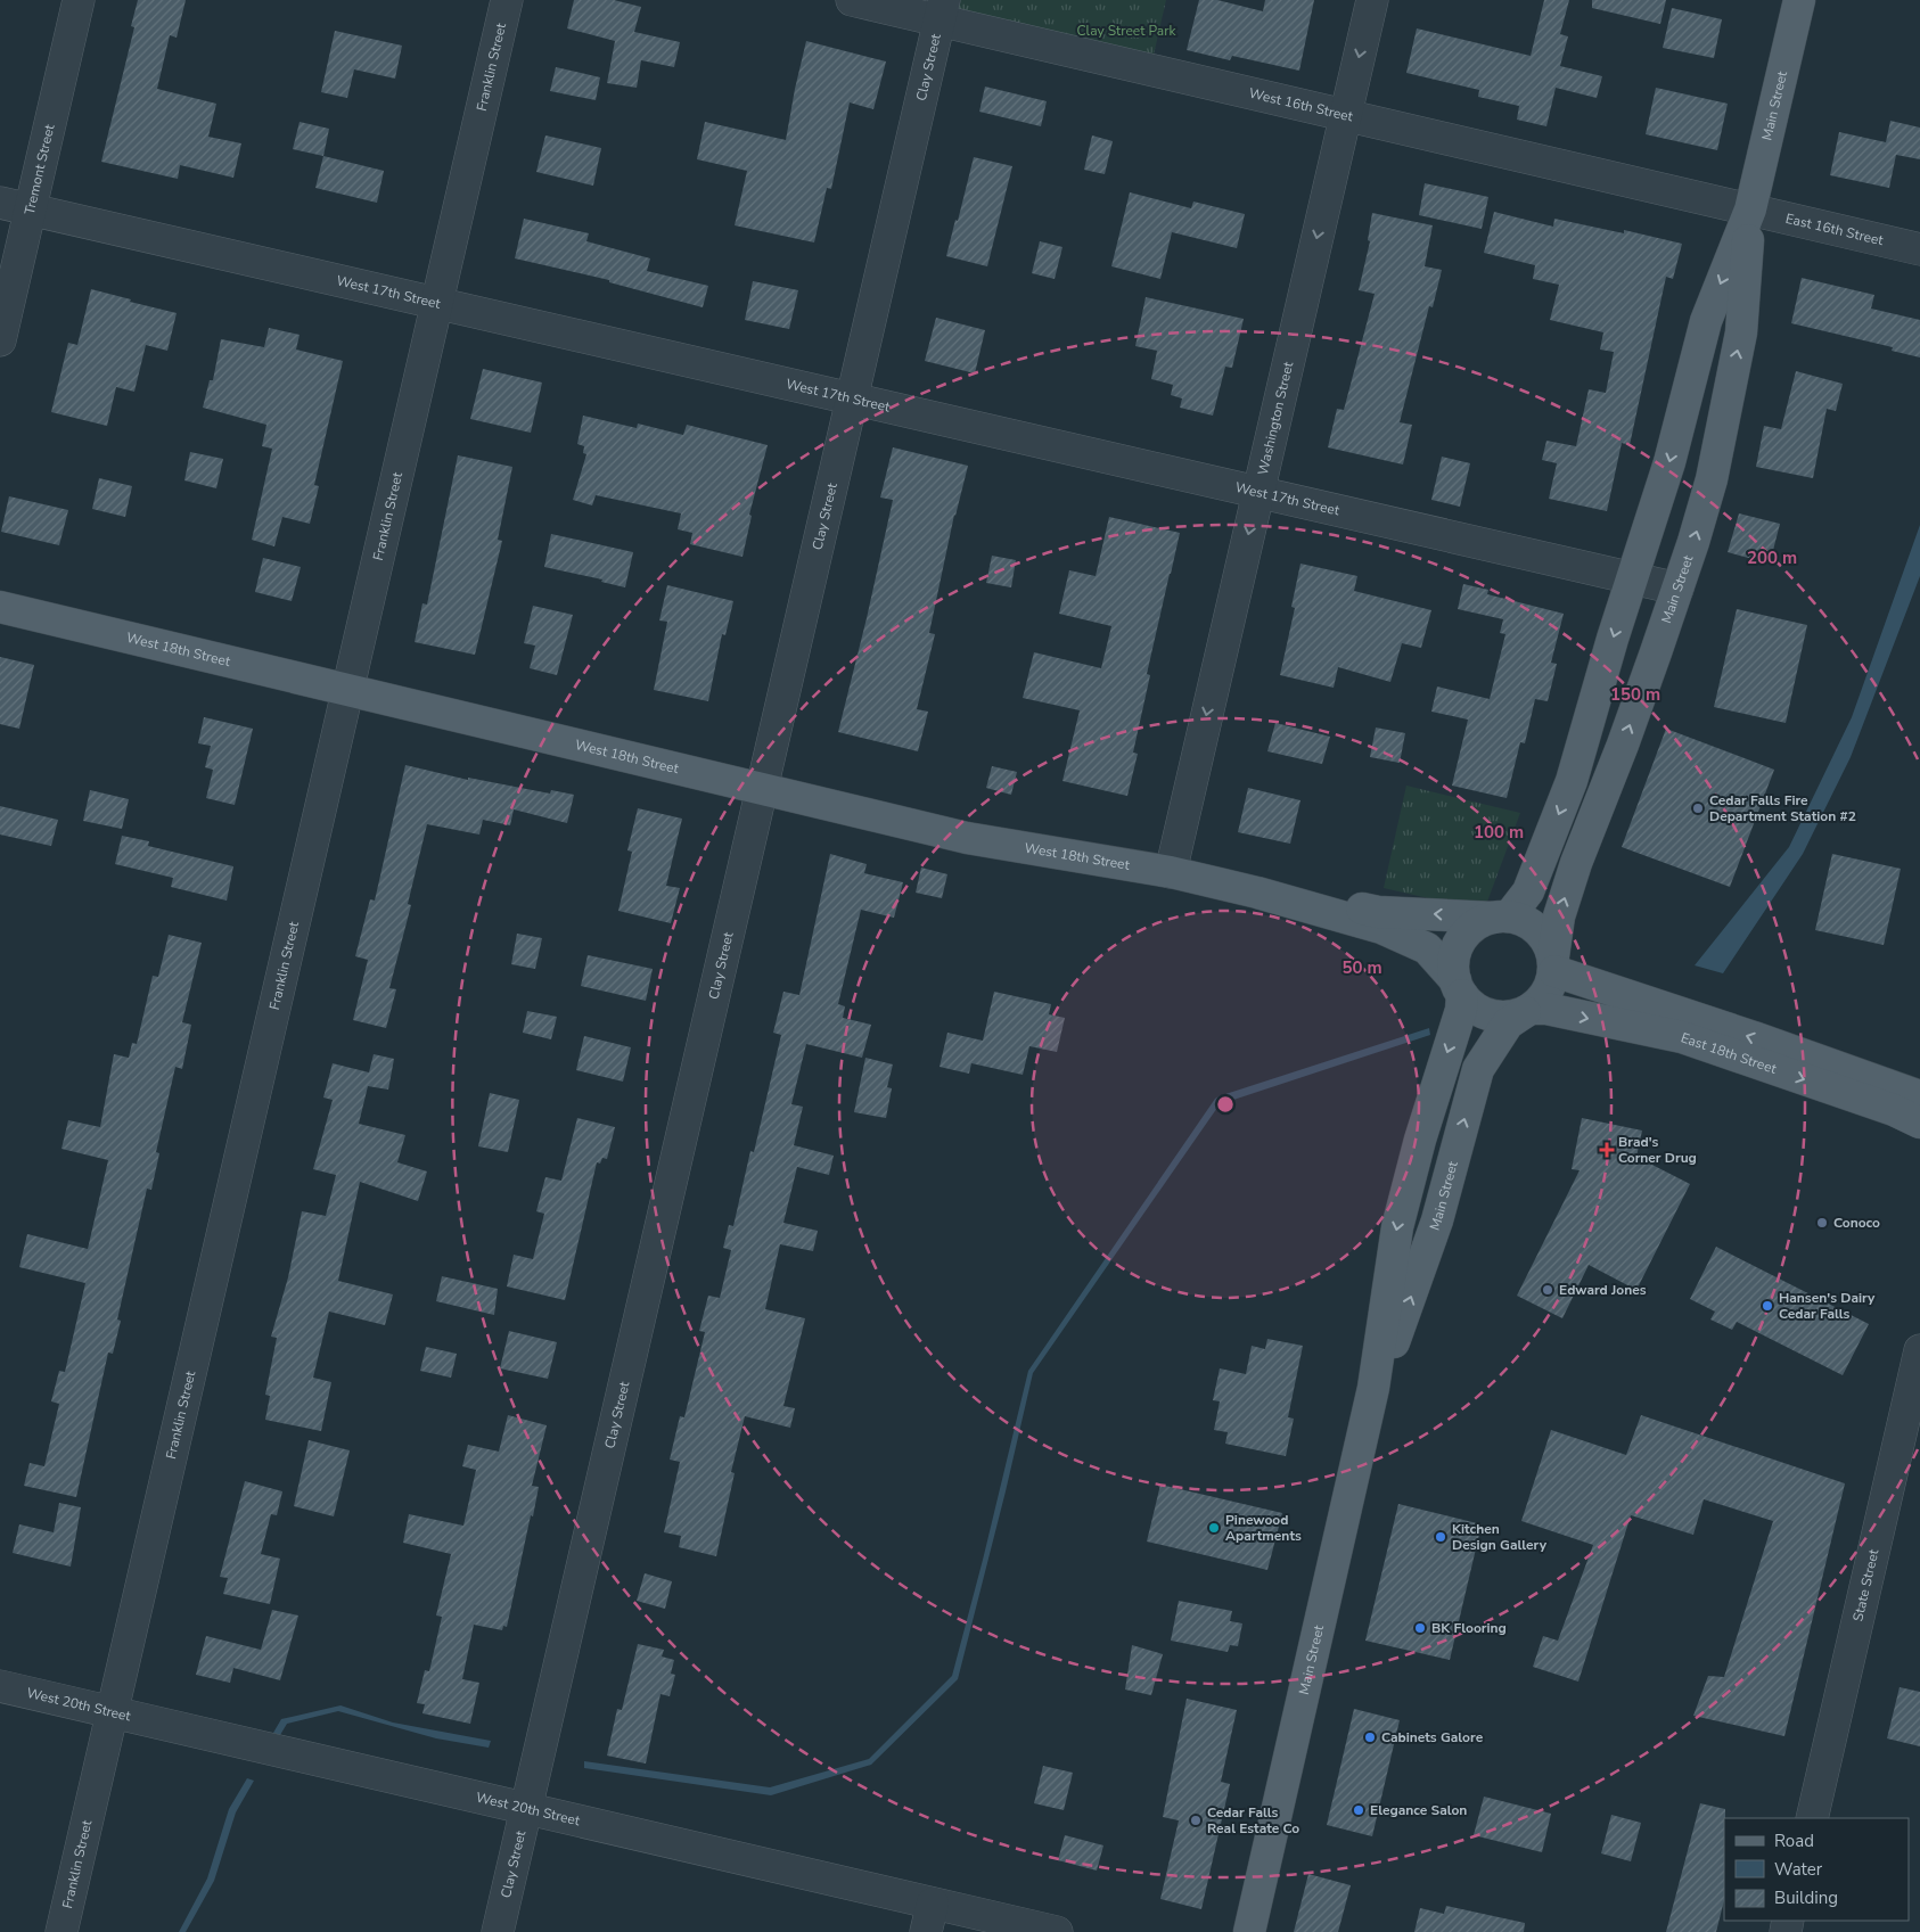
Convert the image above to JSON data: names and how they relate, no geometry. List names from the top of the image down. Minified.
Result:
{"streets":{"main road":["Main Street","West 18th Street","East 18th Street"],"street":["Franklin Street","Clay Street","West 16th Street","Tremont Street","East 16th Street","West 17th Street","Washington Street","State Street","West 20th Street"]},"crossings":[["Franklin Street","West 17th Street"],["Franklin Street","West 18th Street"],["Franklin Street","West 20th Street"],["Clay Street","West 16th Street"],["Clay Street","West 17th Street"],["Clay Street","West 18th Street"],["Clay Street","West 20th Street"],["West 16th Street","Main Street"],["West 16th Street","East 16th Street"],["West 16th Street","Washington Street"],["Main Street","East 16th Street"],["Main Street","West 17th Street"],["Main Street","West 18th Street"],["Main Street","East 18th Street"],["Tremont Street","West 17th Street"],["West 17th Street","Washington Street"],["Washington Street","West 18th Street"],["West 18th Street","East 18th Street"]],"one_way":["Washington Street"],"parks":["Clay Street Park"],"places":{"other":["Cedar Falls Fire Department Station #2","Conoco","Edward Jones","Hansen's Dairy Cedar Falls","Pinewood Apartments","Kitchen Design Gallery","BK Flooring","Cabinets Galore","Elegance Salon","Cedar Falls Real Estate Co"],"health":["Brad's Corner Drug"]},"legend":["Road","Water","Building"],"rings":["200 m","150 m","100 m","50 m"]}
